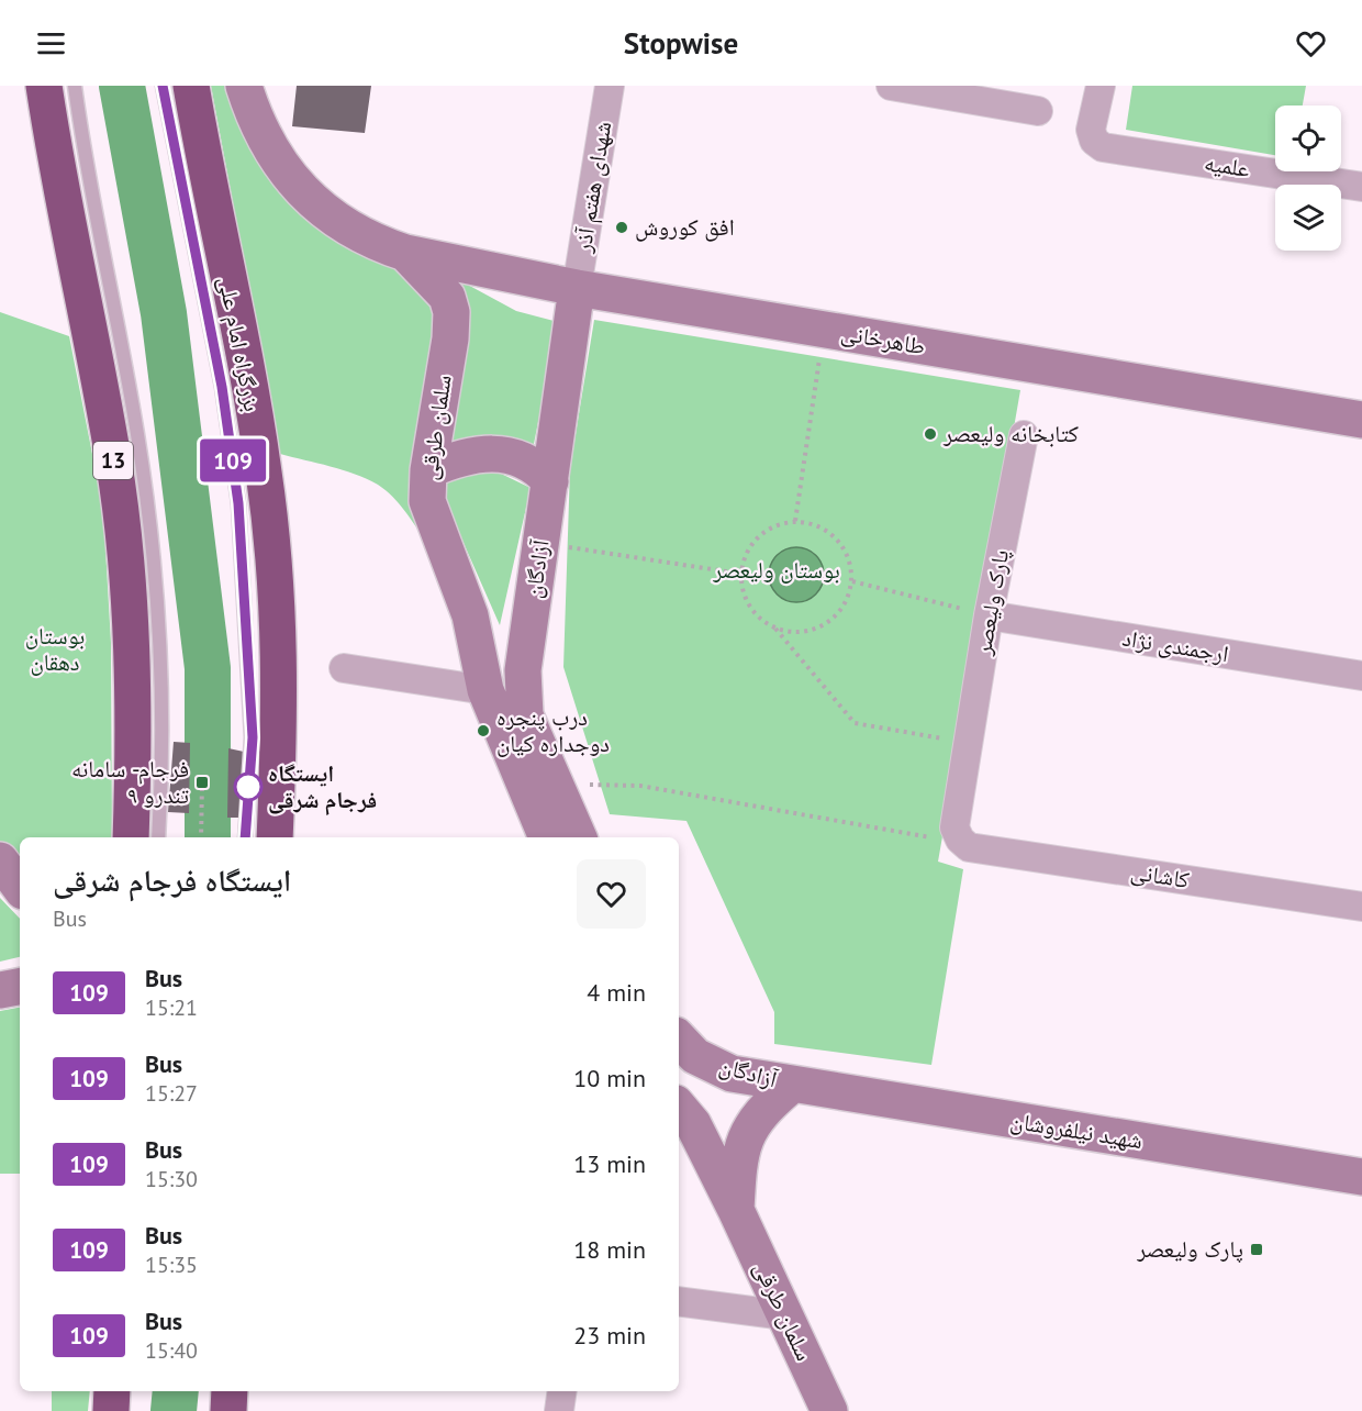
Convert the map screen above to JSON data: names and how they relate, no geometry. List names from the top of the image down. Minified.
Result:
{"streets":{"highway":["بزرگراه امام علی","13"],"main road":["طاهرخانی","سلمان طرقی","آزادگان","شهید نیلفروشان"],"street":["علمیه","شهدای هفتم آذر","پارک ولیعصر","ارجمندی نژاد","کاشانی"]},"crossings":[["شهدای هفتم آذر","طاهرخانی"],["شهدای هفتم آذر","آزادگان"],["طاهرخانی","سلمان طرقی"],["طاهرخانی","آزادگان"],["آزادگان","شهید نیلفروشان"],["پارک ولیعصر","ارجمندی نژاد"],["پارک ولیعصر","کاشانی"]],"parks":["بوستان ولیعصر","بوستان دهقان"],"places":{"other":["افق کوروش","کتابخانه ولیعصر","درب پنجره دوجداره کیان","ایستگاه فرجام شرقی"],"transit":["فرجام- سامانه ۹ تندرو","پارک ولیعصر"]},"lines":["bus line 109"],"page":{"header":"Stopwise","on_map":"109","heading":["ایستگاه فرجام شرقی","Bus"],"list":[{"mark":"109","name":"Bus","note":"15:21","value":"4 min"},{"mark":"109","name":"Bus","note":"15:27","value":"10 min"},{"mark":"109","name":"Bus","note":"15:30","value":"13 min"},{"mark":"109","name":"Bus","note":"15:35","value":"18 min"},{"mark":"109","name":"Bus","note":"15:40","value":"23 min"}]}}
